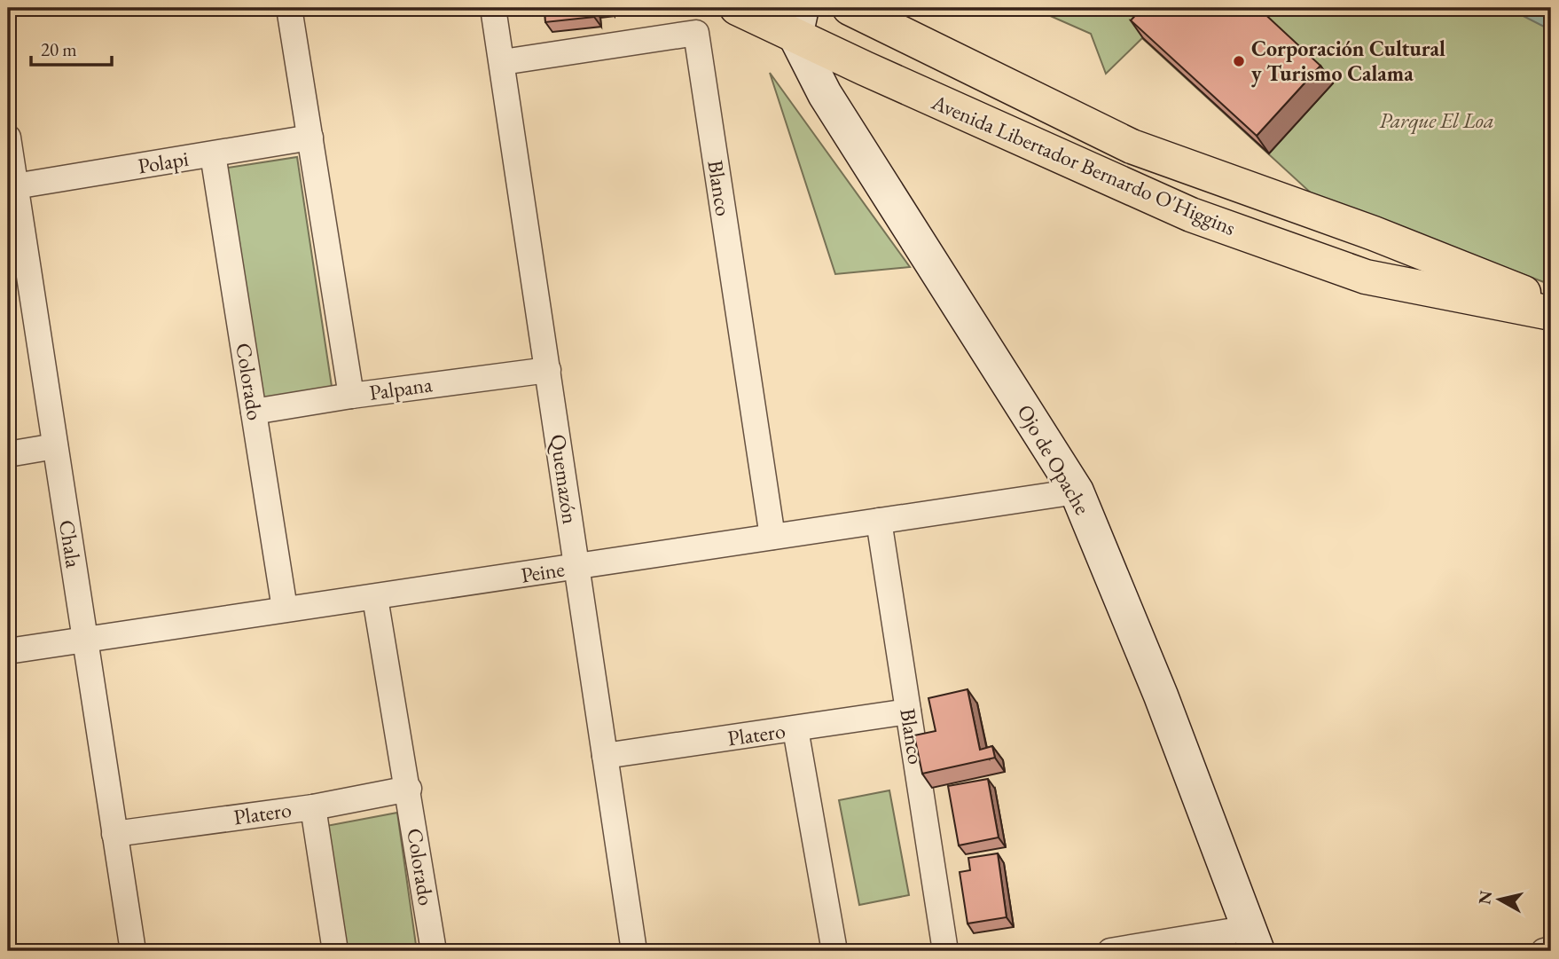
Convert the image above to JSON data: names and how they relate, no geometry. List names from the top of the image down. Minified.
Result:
{"streets":{"main road":["Avenida Libertador Bernardo O'Higgins","Ojo de Opache"],"street":["Polapi","Blanco","Colorado","Palpana","Quemazón","Chala","Peine","Platero"]},"crossings":[["Polapi","Colorado"],["Polapi","Chala"],["Avenida Libertador Bernardo O'Higgins","Ojo de Opache"],["Blanco","Quemazón"],["Blanco","Peine"],["Blanco","Platero"],["Colorado","Palpana"],["Colorado","Peine"],["Colorado","Platero"],["Palpana","Quemazón"],["Ojo de Opache","Peine"],["Quemazón","Peine"],["Quemazón","Platero"],["Chala","Peine"],["Chala","Platero"]],"parks":["Parque El Loa"],"places":["Corporación Cultural y Turismo Calama"],"scale_bar":"20 m","north":"left"}
